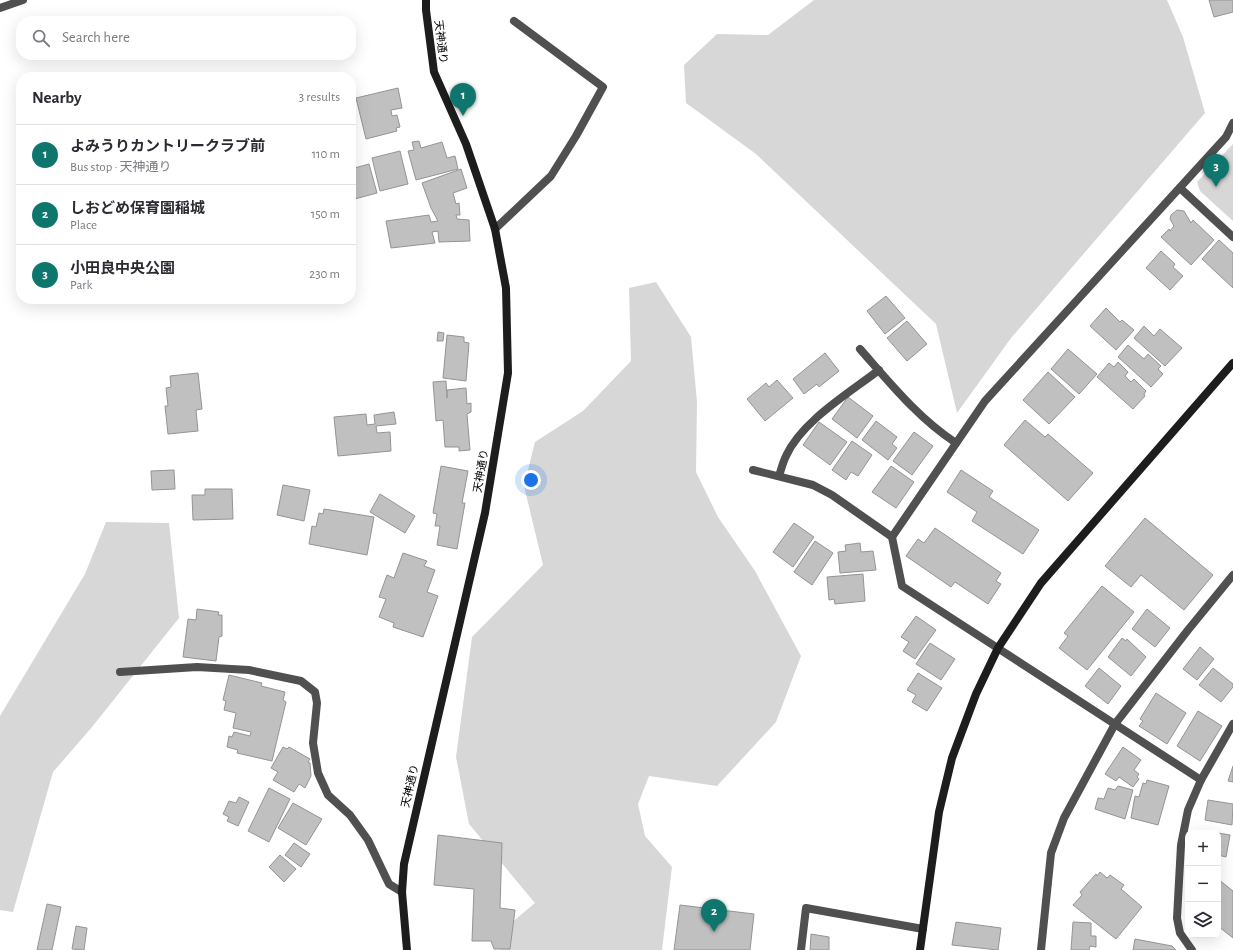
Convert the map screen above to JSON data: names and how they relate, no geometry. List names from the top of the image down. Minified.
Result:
{"streets":{"street":["天神通り"]},"page":{"search":"Search here","heading":["Nearby","3 results"],"pins":["1","3","2"],"list":[{"mark":"1","name":"よみうりカントリークラブ前","note":"Bus stop · 天神通り","value":"110 m"},{"mark":"2","name":"しおどめ保育園稲城","note":"Place","value":"150 m"},{"mark":"3","name":"小田良中央公園","note":"Park","value":"230 m"}],"map_buttons":["+","−"]}}
